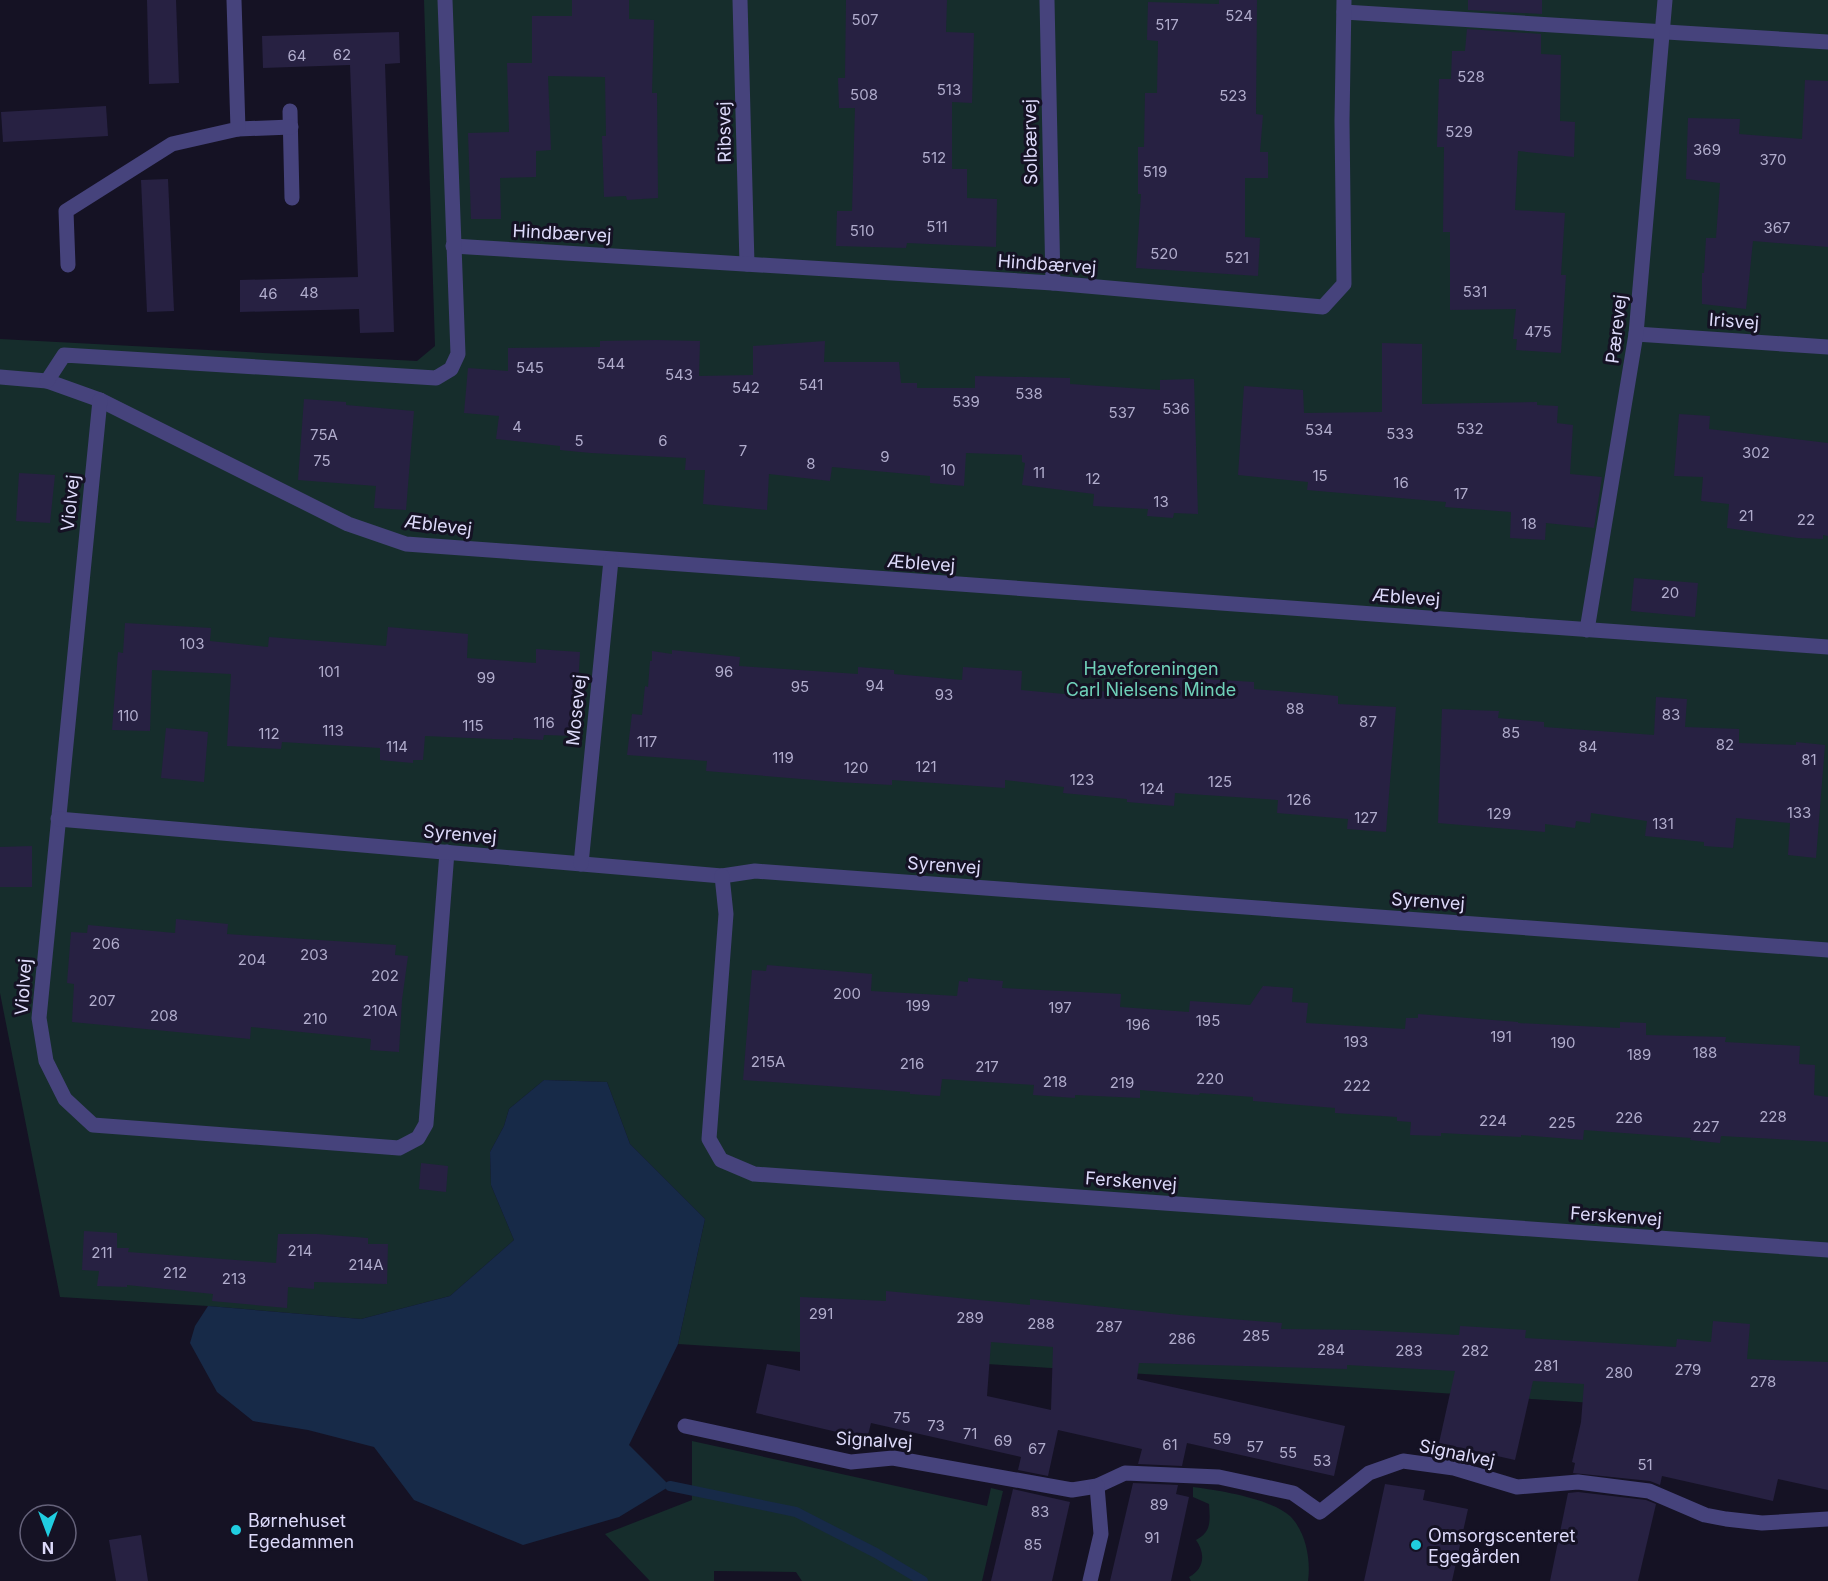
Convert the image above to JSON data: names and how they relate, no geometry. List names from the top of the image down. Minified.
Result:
{"streets":{"street":["Ribsvej","Solbærvej","Hindbærvej","Irisvej","Pærevej","Violvej","Æblevej","Mosevej","Syrenvej","Ferskenvej","Signalvej"]},"crossings":[["Ribsvej","Hindbærvej"],["Solbærvej","Hindbærvej"],["Irisvej","Pærevej"],["Pærevej","Æblevej"],["Violvej","Æblevej"],["Violvej","Syrenvej"],["Æblevej","Mosevej"],["Mosevej","Syrenvej"],["Syrenvej","Ferskenvej"]],"parks":["Haveforeningen Carl Nielsens Minde"],"places":["Børnehuset Egedammen","Omsorgscenteret Egegården"],"house_numbers":["524","507","517","62","64","528","513","508","523","529","369","512","370","519","511","367","510","520","521","531","48","46","475","544","545","543","541","542","538","539","536","537","4","532","534","533","75A","5","6","7","302","9","75","8","10","11","15","12","16","17","13","21","22","18","20","103","101","96","99","94","95","93","88","83","110","87","116","115","113","85","112","117","82","114","84","119","81","121","120","123","125","124","126","133","129","127","131","206","203","204","202","200","207","199","197","210A","208","210","195","196","191","193","190","188","189","215A","216","217","220","218","219","222","228","226","224","225","227","214","211","214A","212","213","291","289","288","287","285","286","284","283","282","281","279","280","278","75","73","71","59","69","61","57","67","55","53","51","89","83","91","85"],"north":"bottom"}
